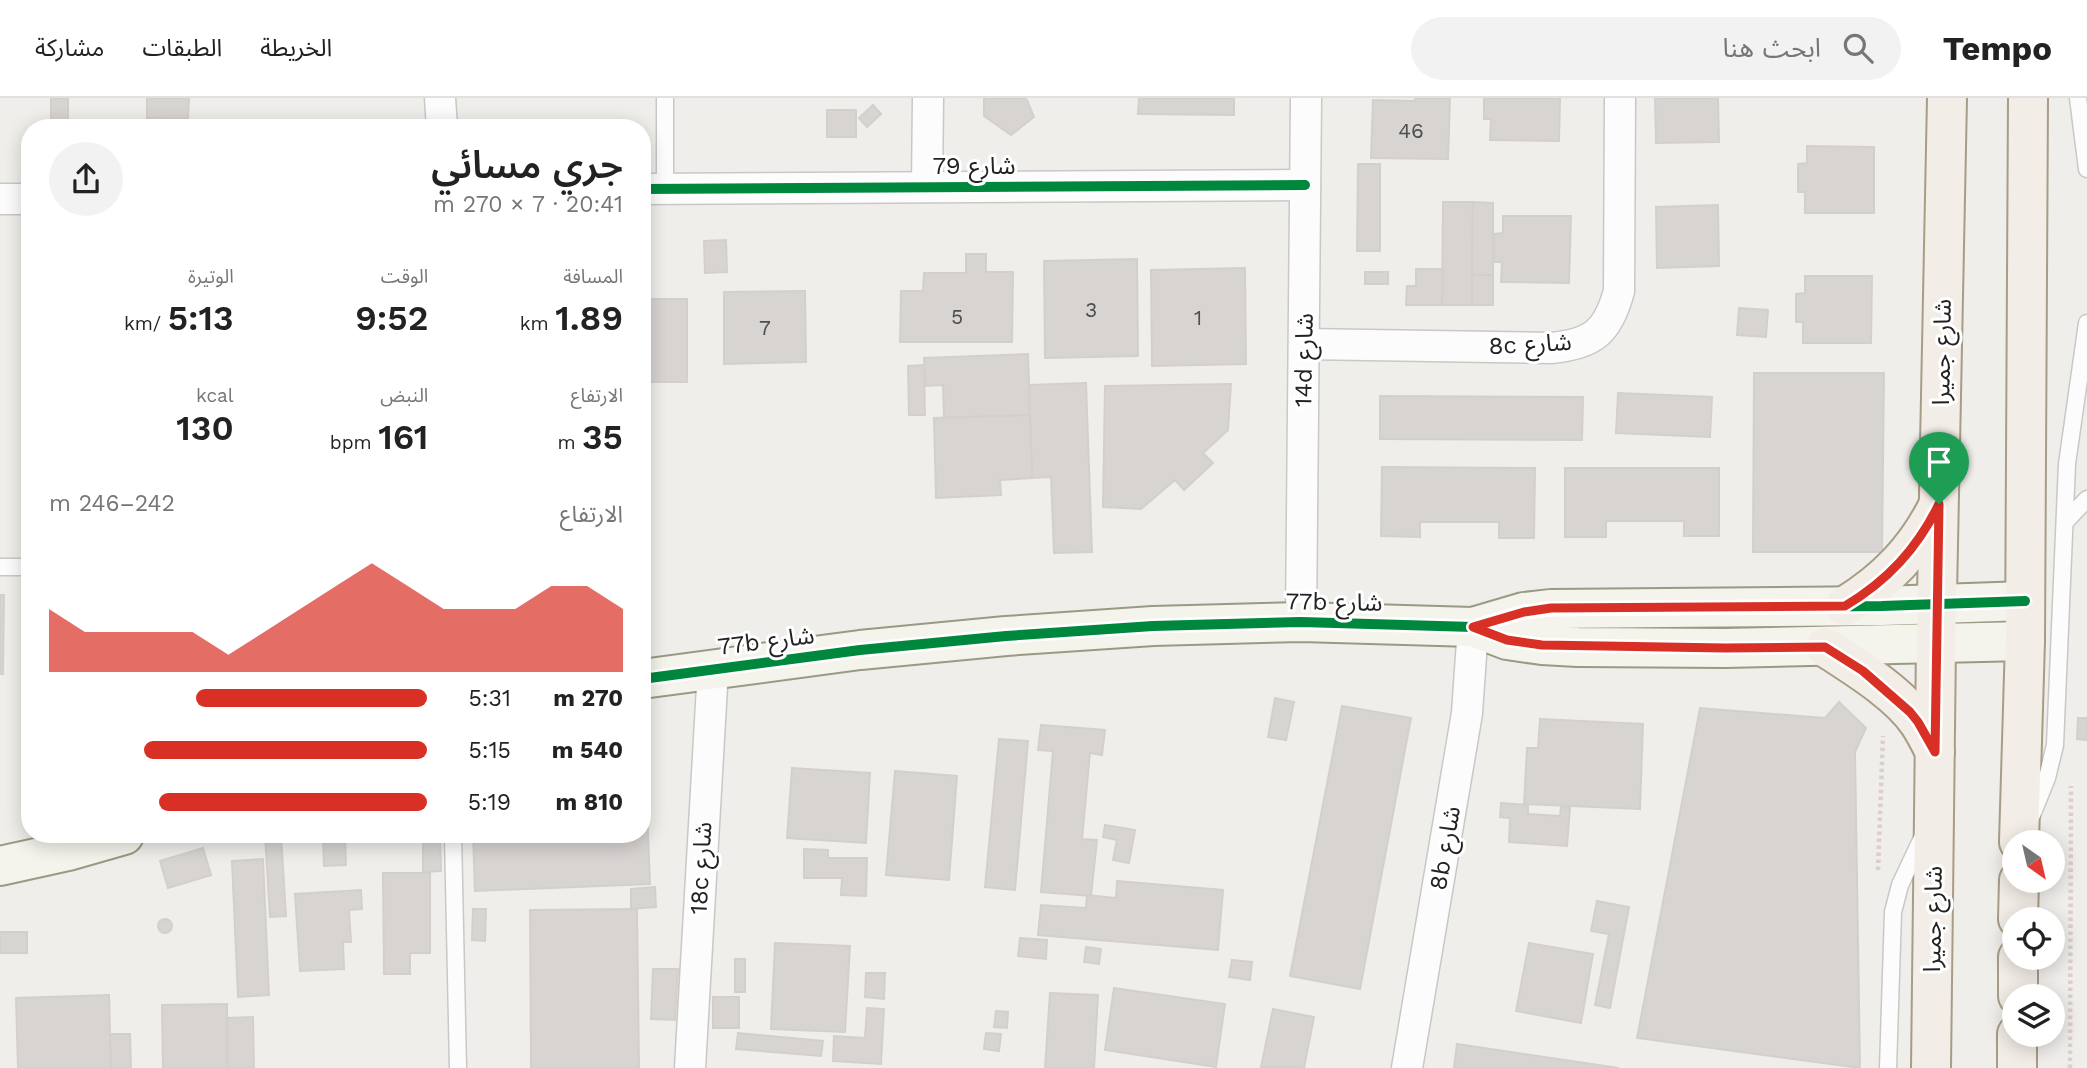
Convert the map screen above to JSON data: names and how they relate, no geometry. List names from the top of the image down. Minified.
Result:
{"streets":{"main road":["شارع جميرا"],"street":["شارع 79","8c شارع","14d شارع","77b شارع","8b شارع","18c شارع"]},"crossings":[["شارع 79","14d شارع"],["8c شارع","14d شارع"],["شارع جميرا","77b شارع"],["14d شارع","77b شارع"],["77b شارع","8b شارع"],["77b شارع","18c شارع"]],"house_numbers":["46","3","5","1","7"],"north":"bottom right","page":{"header":"Tempo","search":"ابحث هنا","nav":["الخريطة","الطبقات","مشاركة"],"heading":["جري مسائي","20:41 · 7 × 270 m"],"stats":[["المسافة","1.89 km"],["الوقت","9:52"],["الوتيرة","5:13 /km"],["الارتفاع","35 m"],["النبض","161 bpm"],["kcal","130"]],"chart":["الارتفاع","242–246 m"],"list":[{"name":"270 m","note":"5:31"},{"name":"540 m","note":"5:15"},{"name":"810 m","note":"5:19"}]}}
